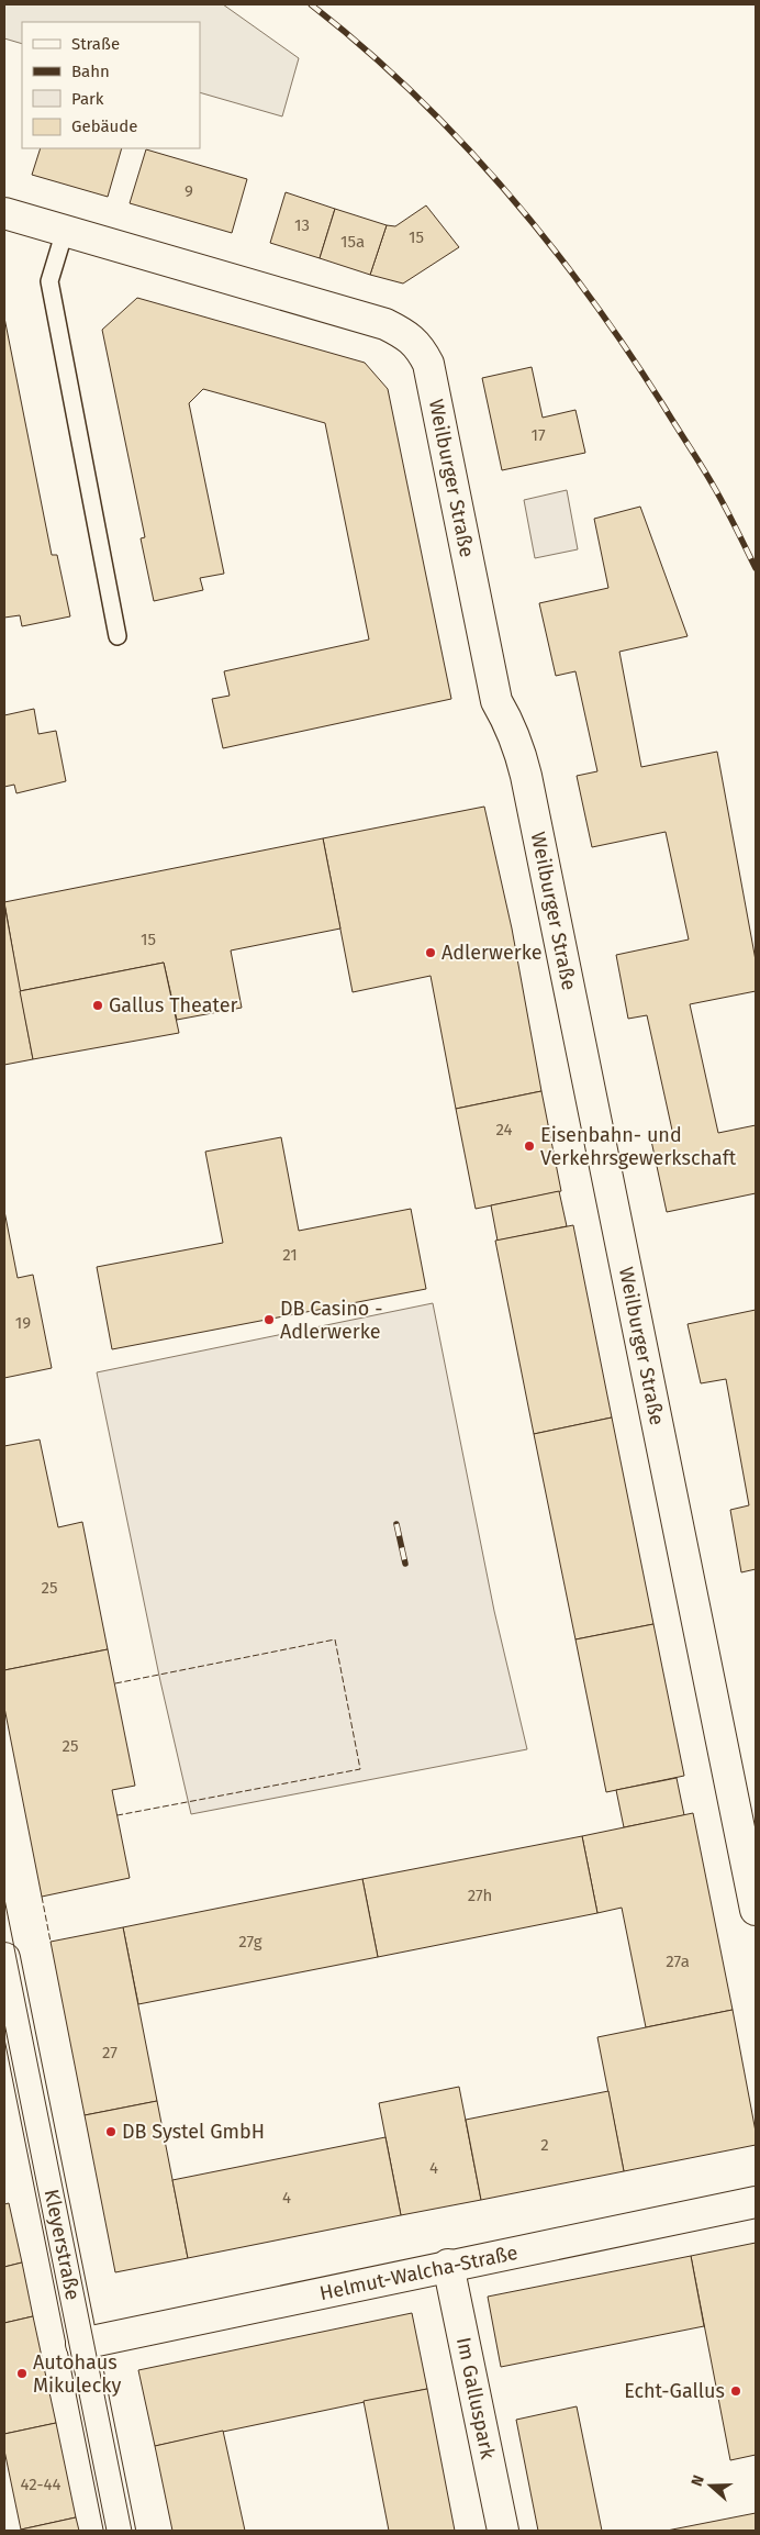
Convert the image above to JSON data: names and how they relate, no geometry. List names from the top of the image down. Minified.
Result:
{"streets":{"street":["Weilburger Straße","Kleyerstraße","Helmut-Walcha-Straße","Im Galluspark"]},"crossings":[["Kleyerstraße","Helmut-Walcha-Straße"],["Helmut-Walcha-Straße","Im Galluspark"]],"places":["Adlerwerke","Gallus Theater","Eisenbahn- und Verkehrsgewerkschaft","DB Casino - Adlerwerke","DB Systel GmbH","Autohaus Mikulecky","Echt-Gallus"],"house_numbers":["9","13","15","15a","17","15","24","21","19","25","25","27h","27g","27a","27","2","4","4","42-44"],"legend":["Straße","Bahn","Park","Gebäude"],"north":"left"}
